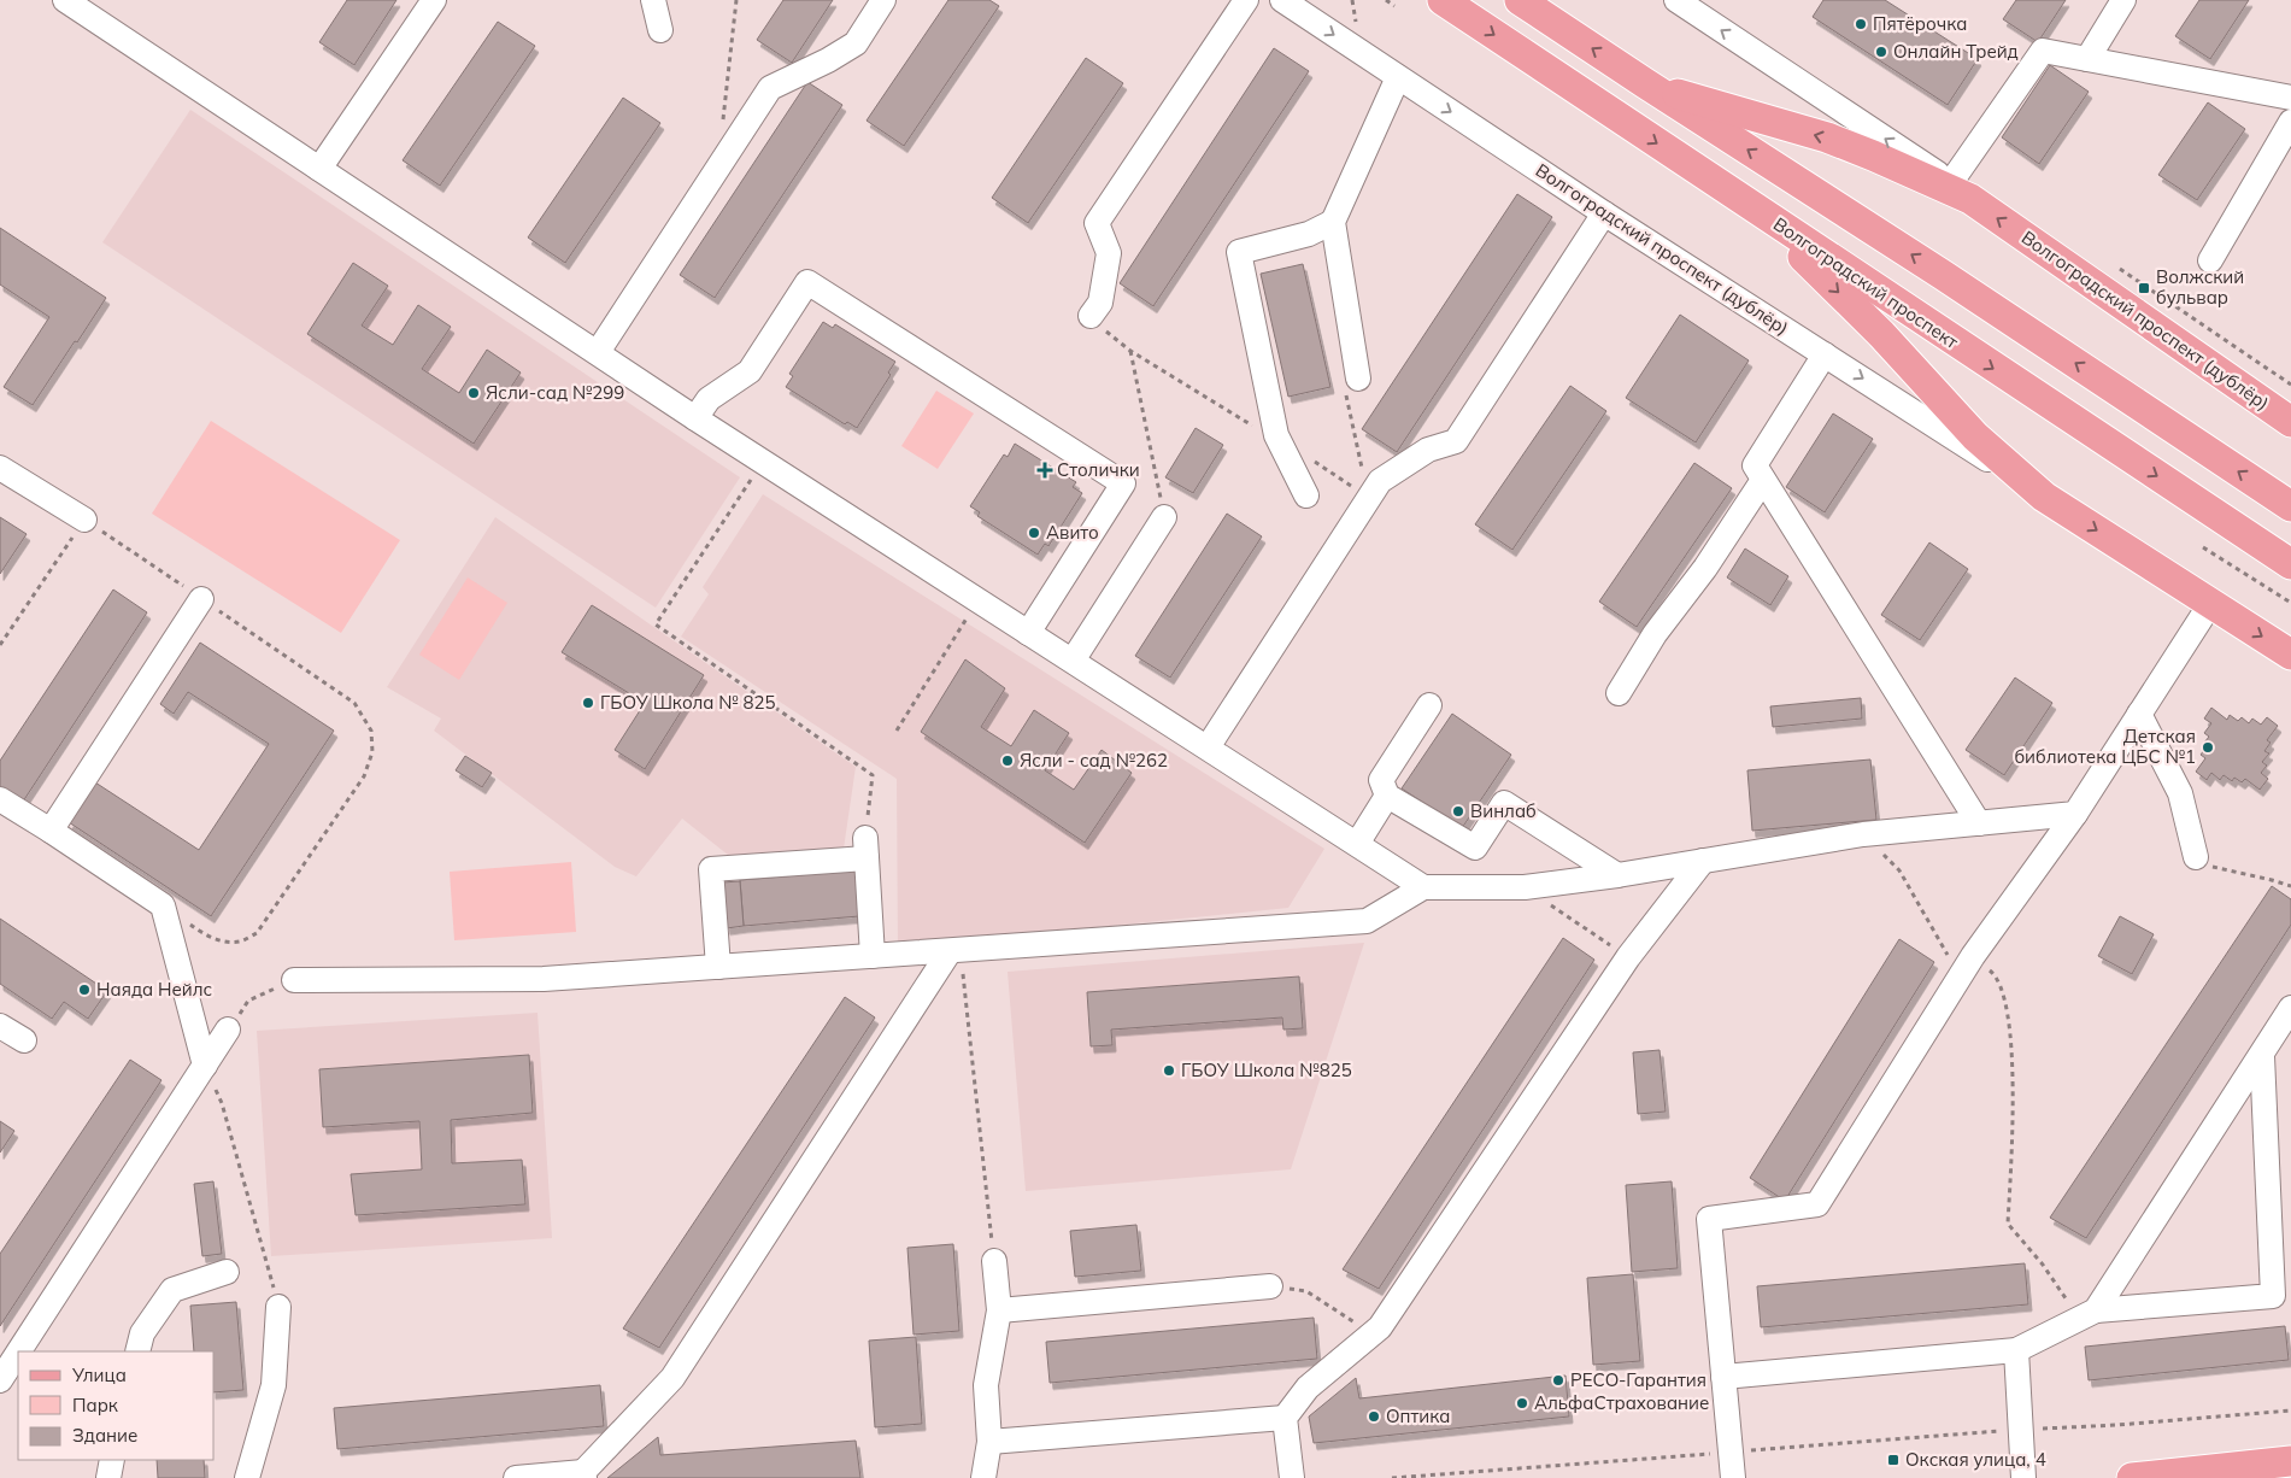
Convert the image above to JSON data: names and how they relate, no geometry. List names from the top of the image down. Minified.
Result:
{"streets":{"main road":["Волгоградский проспект (дублёр)","Волгоградский проспект"]},"crossings":[["Волгоградский проспект (дублёр)","Волгоградский проспект"]],"places":{"other":["Пятёрочка","Онлайн Трейд","Ясли-сад №299","Авито","ГБОУ Школа № 825","Детская библиотека ЦБС №1","Ясли - сад №262","Винлаб","Наяда Нейлс","ГБОУ Школа №825","РЕСО-Гарантия","АльфаСтрахование","Оптика"],"transit":["Волжский бульвар","Окская улица, 4"],"health":["Столички"]},"legend":["Улица","Парк","Здание"]}
